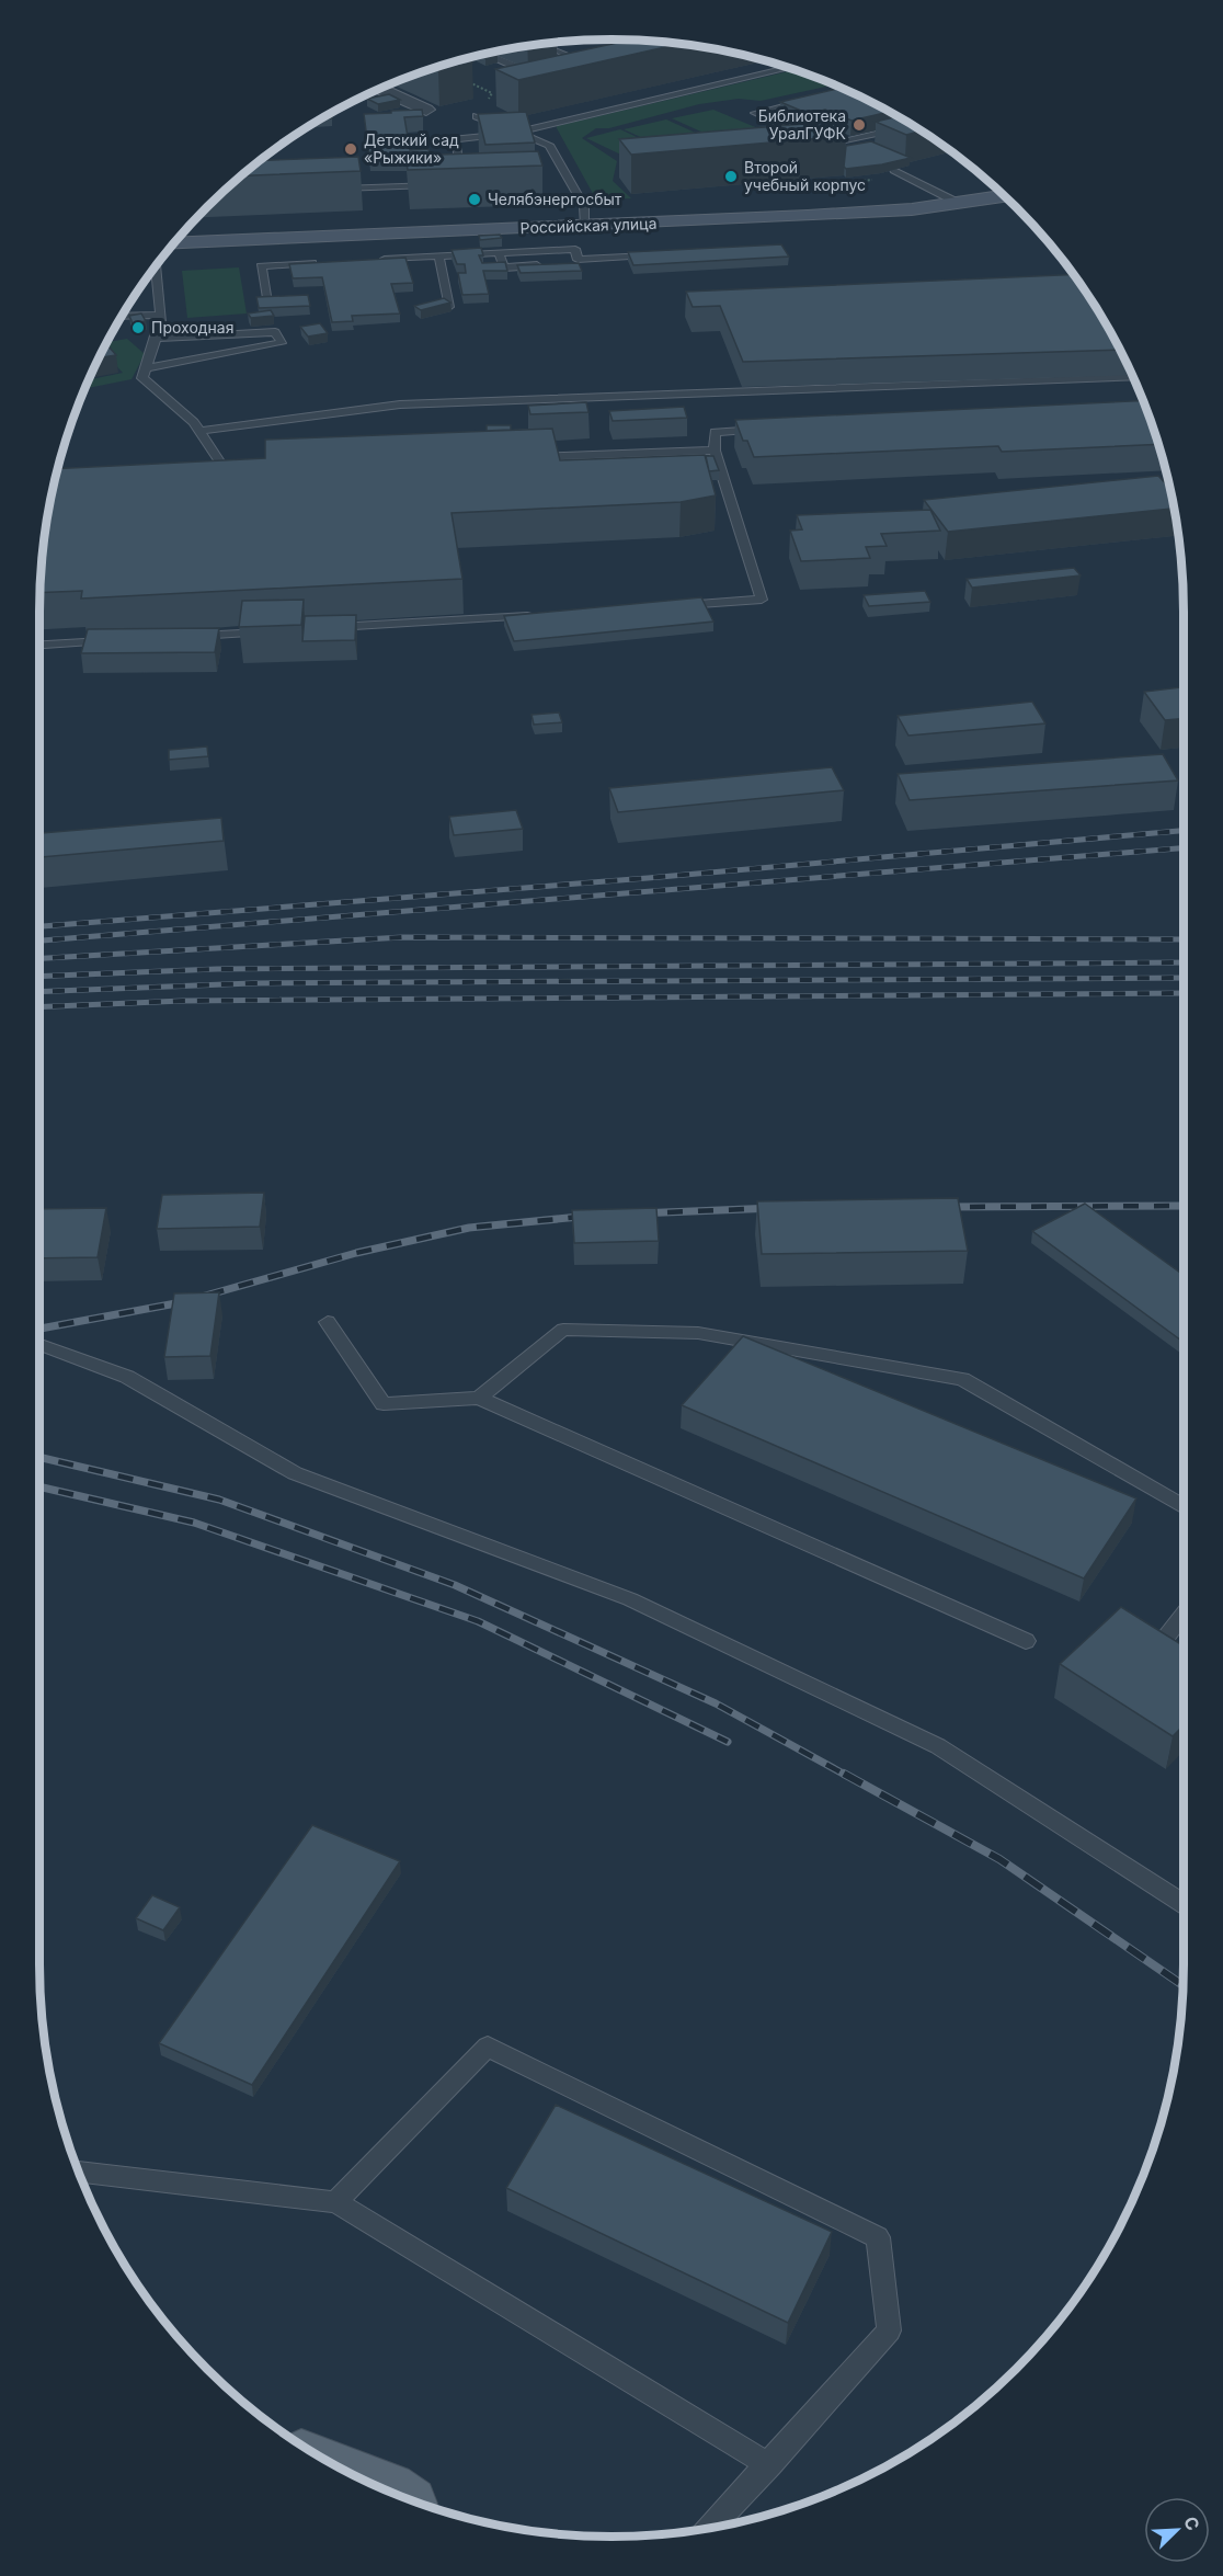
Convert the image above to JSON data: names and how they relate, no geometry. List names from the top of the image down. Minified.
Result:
{"streets":{"main road":["Российская улица"]},"places":["Библиотека УралГУФК","Детский сад «Рыжики»","Второй учебный корпус","Челябэнергосбыт","Проходная"],"north":"top right"}
